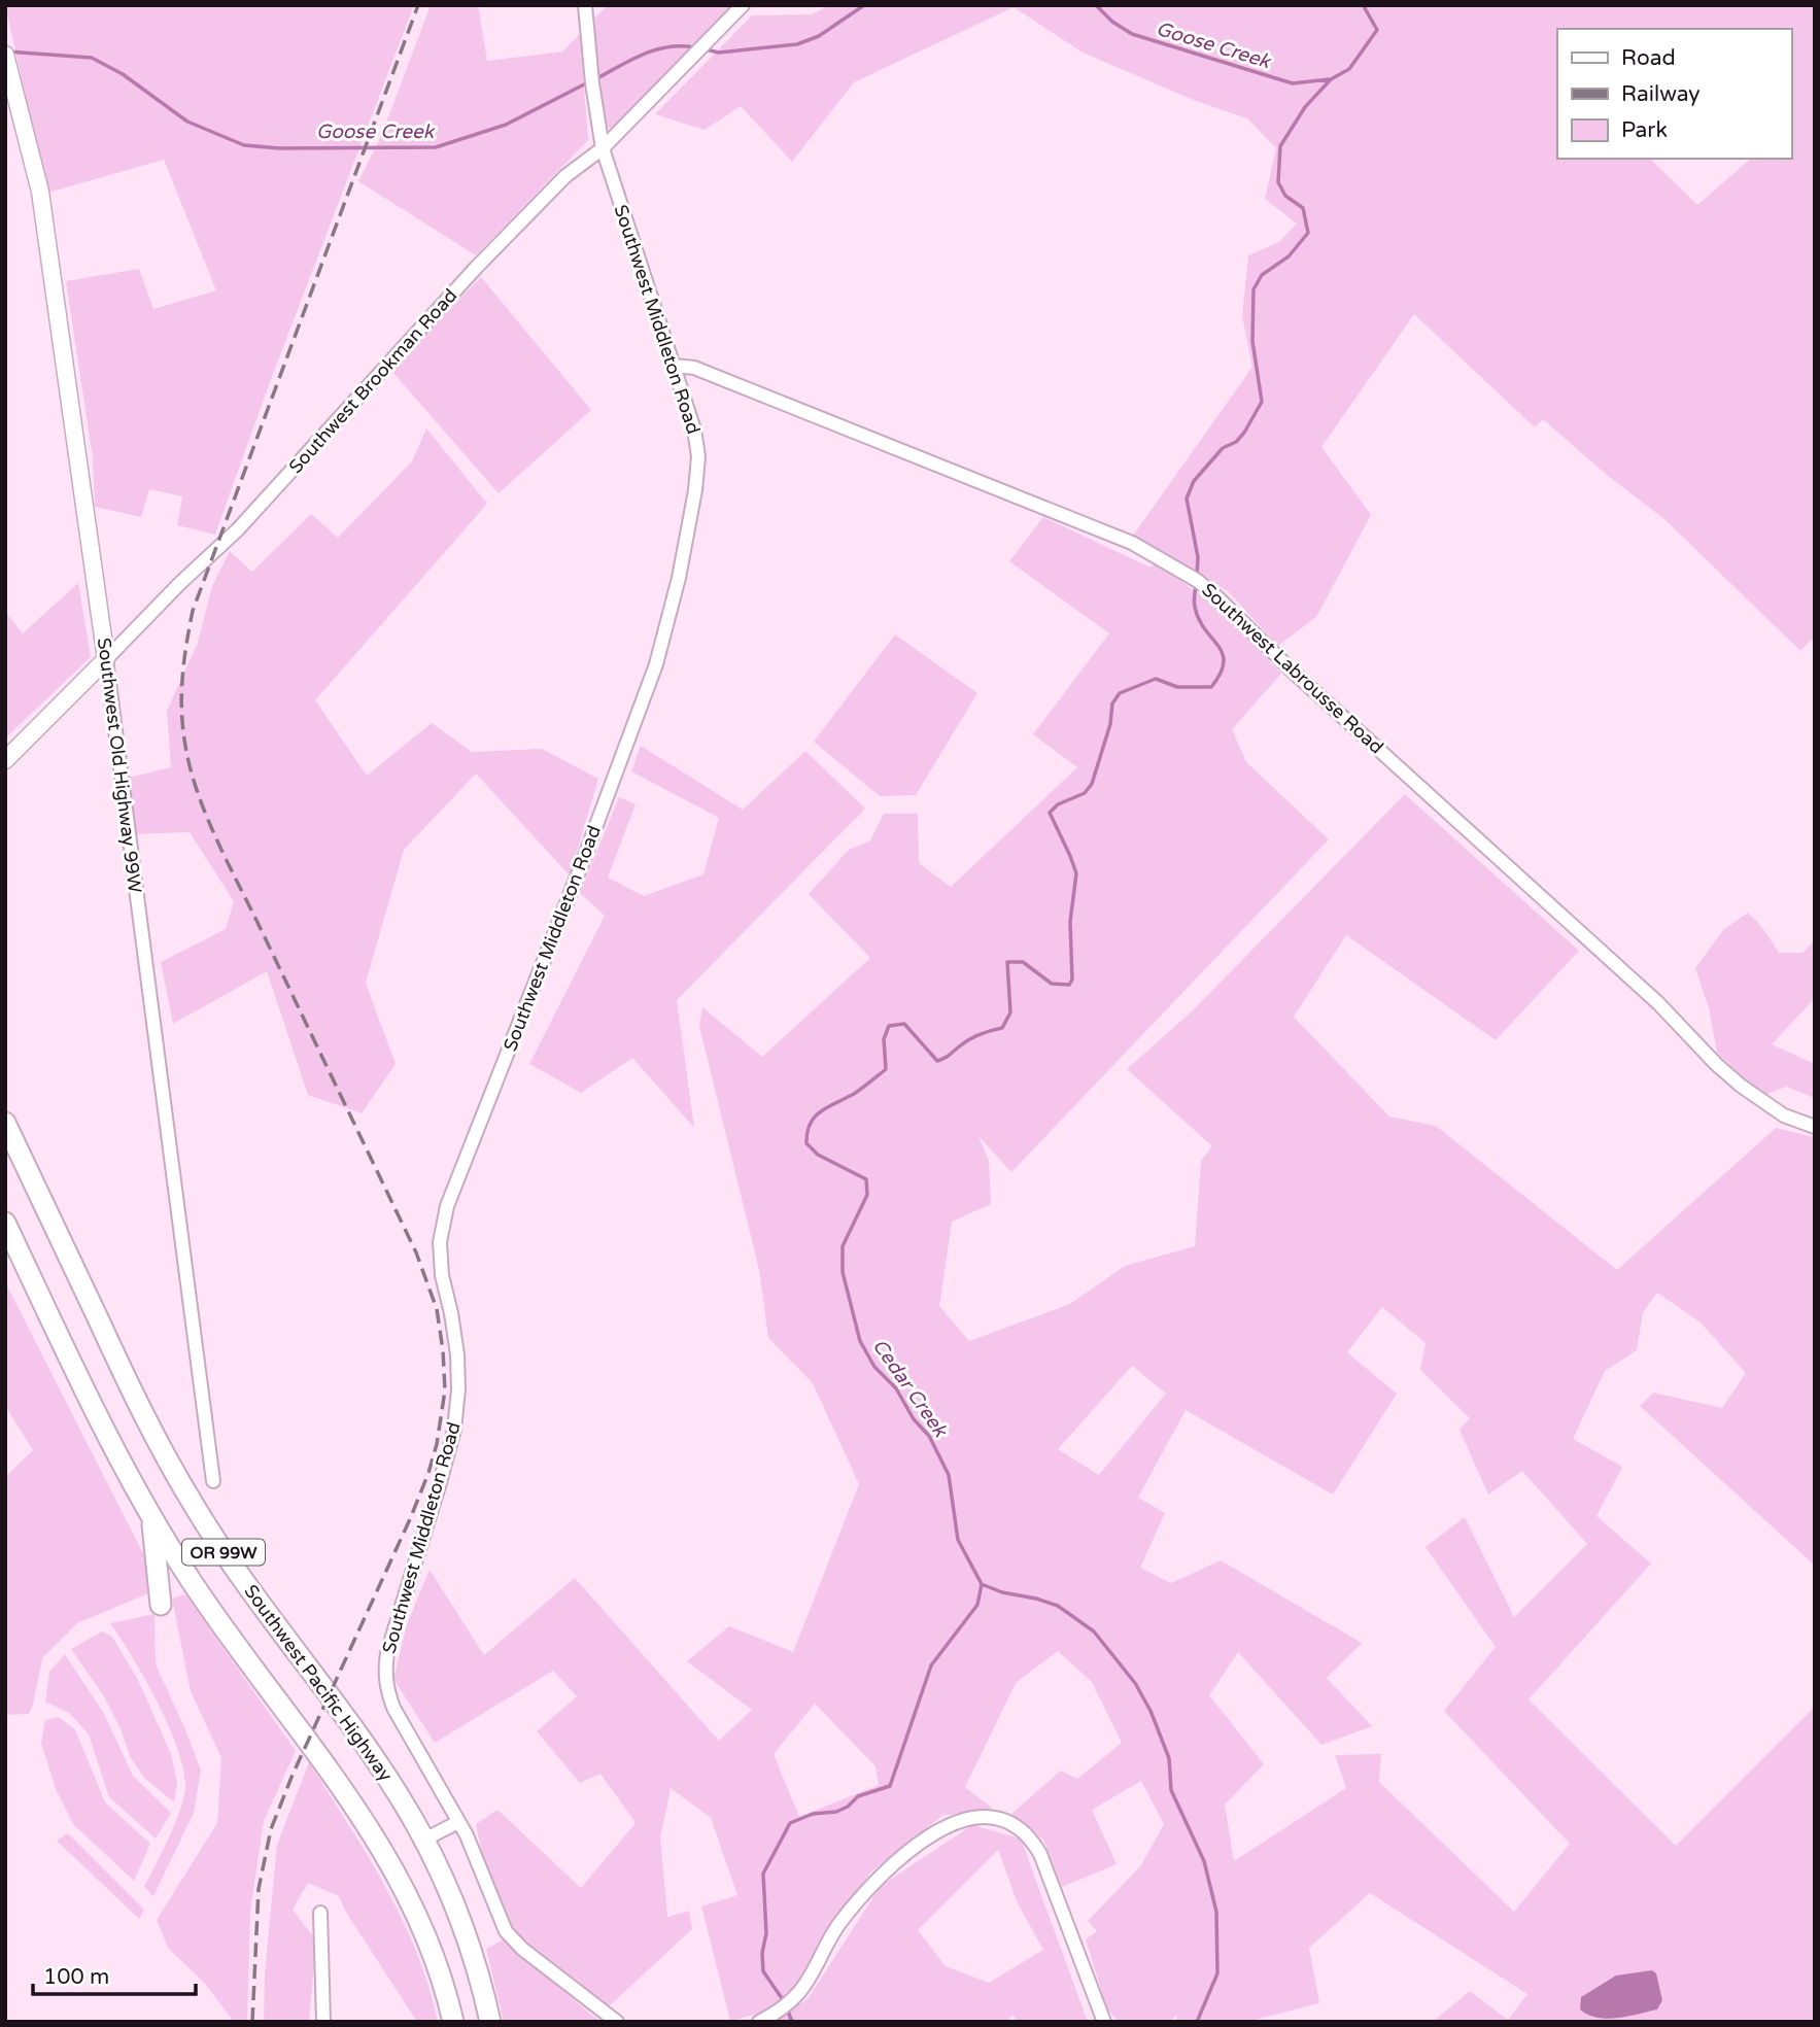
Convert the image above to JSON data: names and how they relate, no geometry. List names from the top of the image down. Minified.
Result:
{"streets":{"highway":["OR 99W","Southwest Pacific Highway"],"street":["Southwest Middleton Road","Southwest Brookman Road","Southwest Labrousse Road","Southwest Old Highway 99W"]},"crossings":[["Southwest Middleton Road","Southwest Brookman Road"],["Southwest Middleton Road","Southwest Labrousse Road"],["Southwest Brookman Road","Southwest Old Highway 99W"]],"water":["Goose Creek","Cedar Creek"],"legend":["Road","Railway","Park"],"scale_bar":"100 m"}
